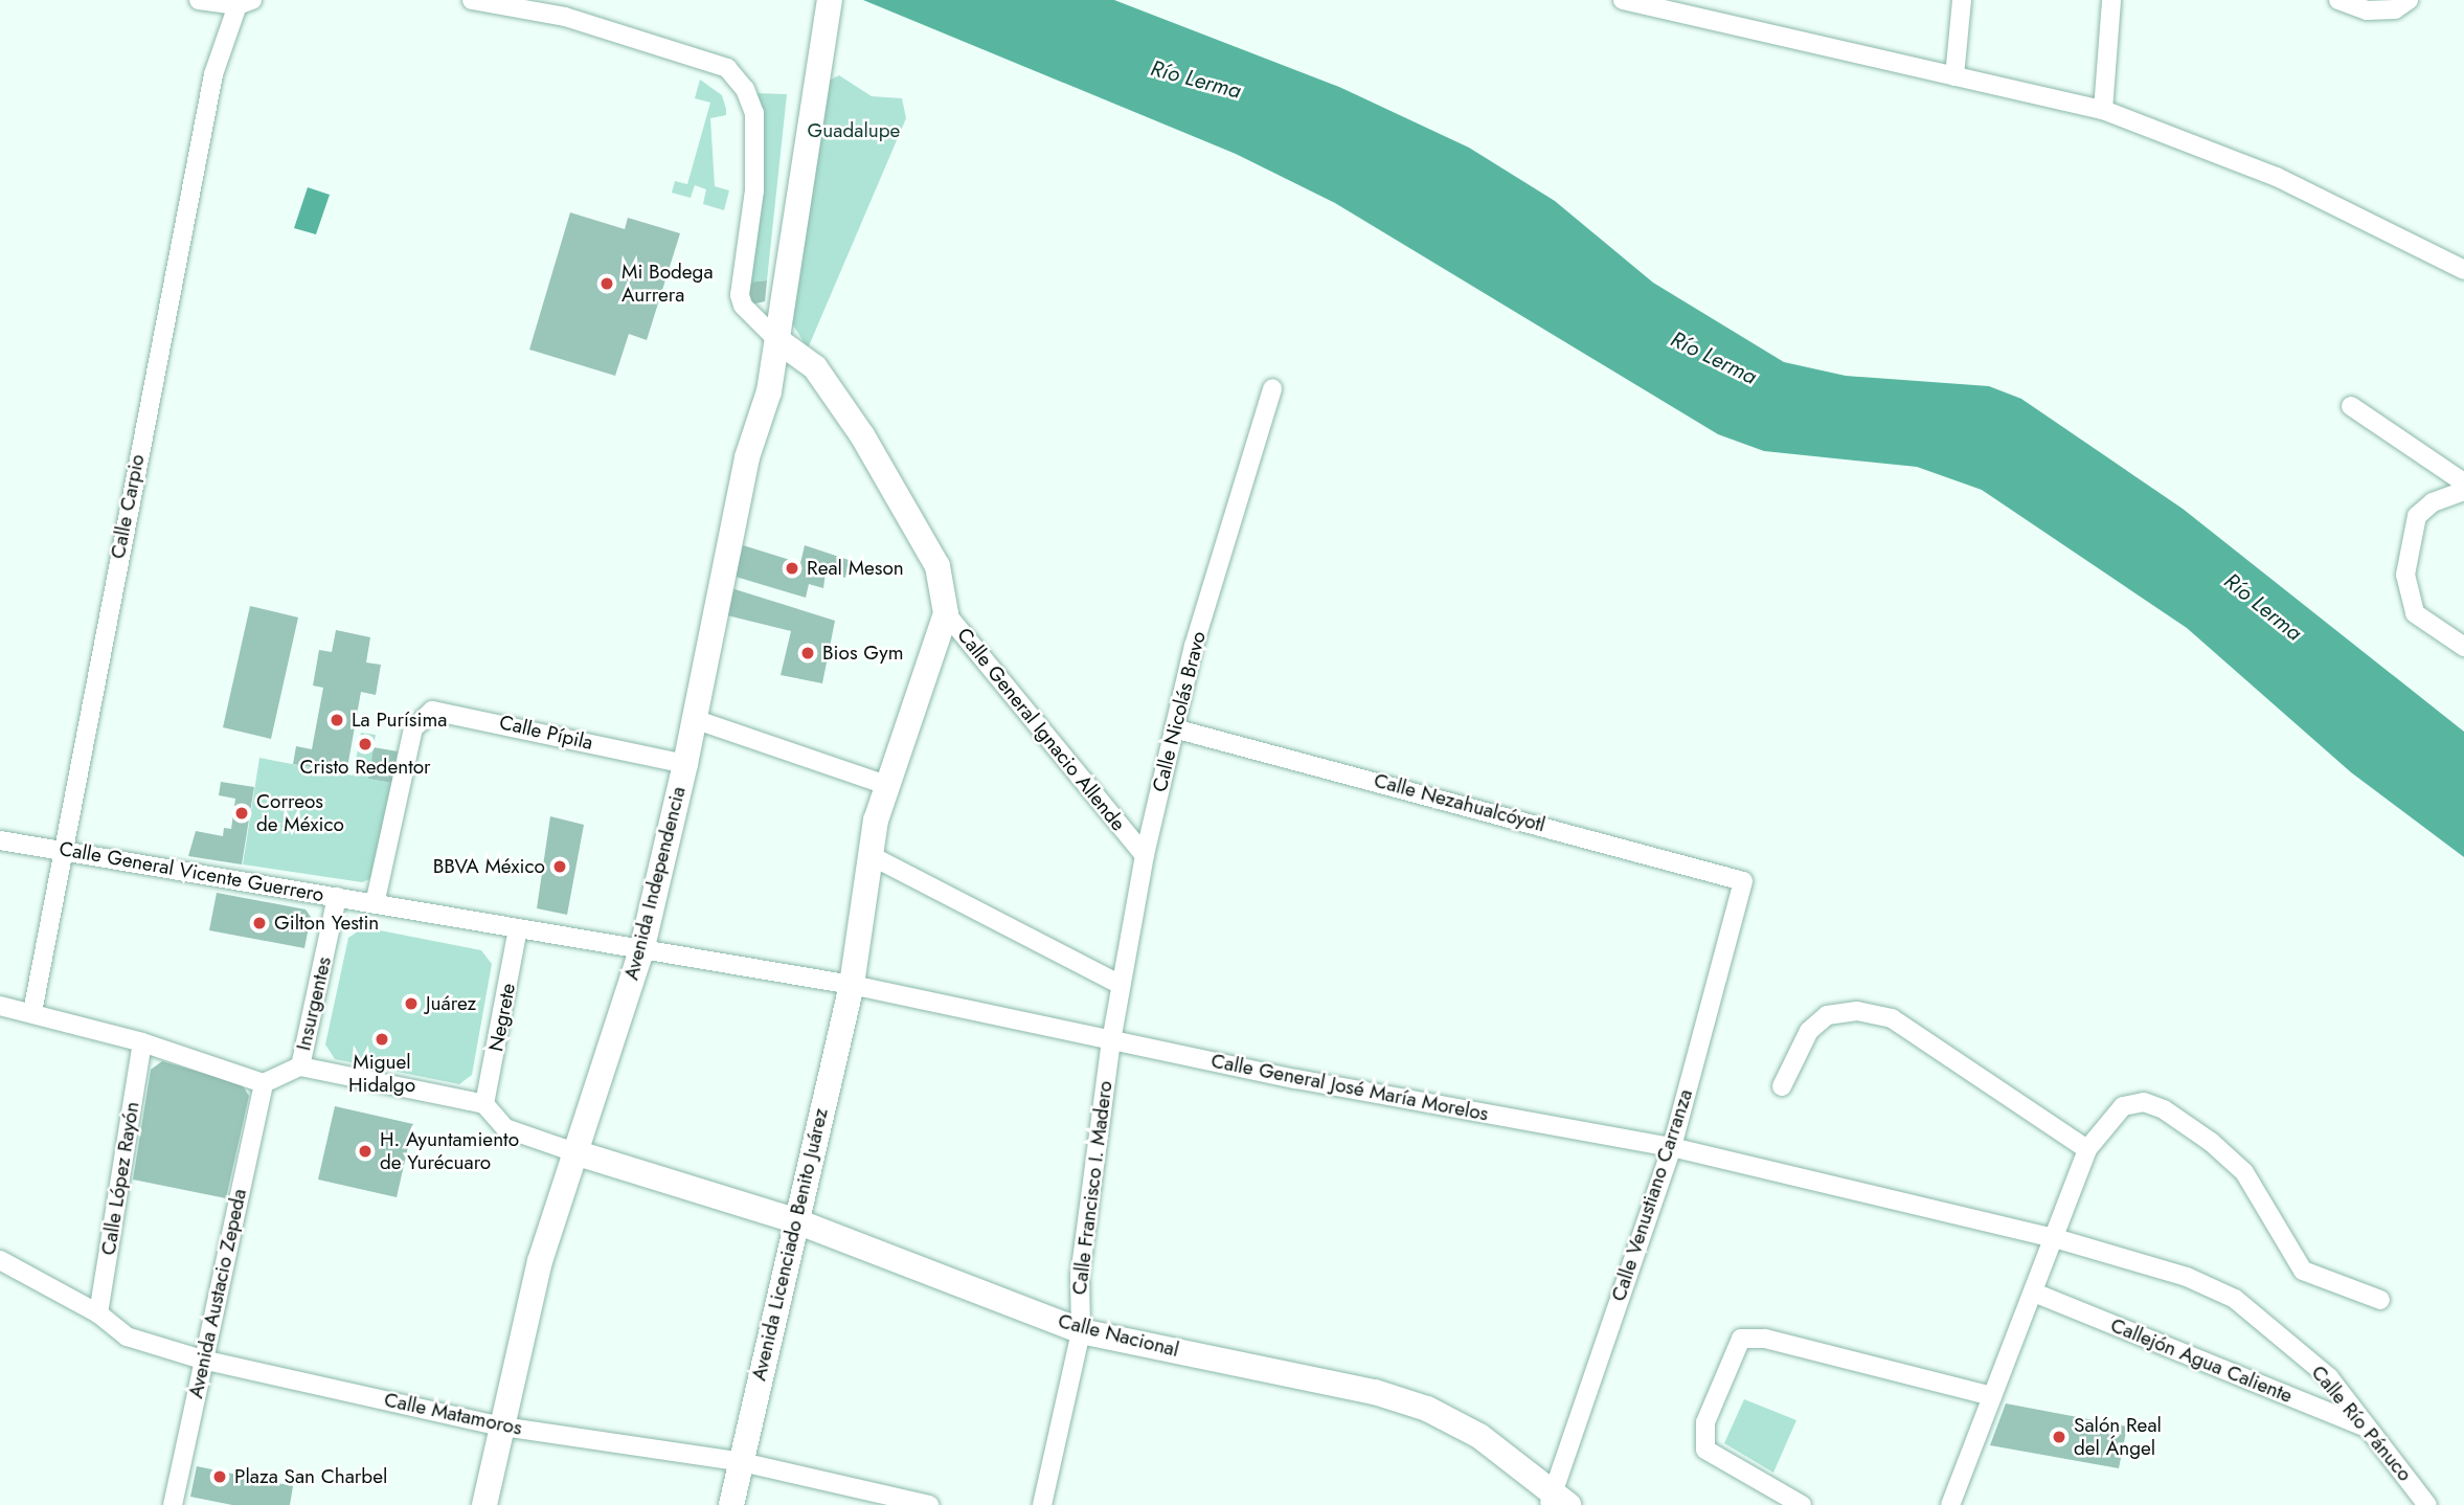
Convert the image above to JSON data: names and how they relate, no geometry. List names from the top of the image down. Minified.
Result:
{"streets":{"street":["Calle Carpio","Calle Nicolás Bravo","Calle General Ignacio Allende","Calle Pípila","Calle Nezahualcóyotl","Calle General Vicente Guerrero","Avenida Independencia","Insurgentes","Negrete","Calle General José María Morelos","Calle López Rayón","Calle Francisco I. Madero","Calle Venustiano Carranza","Avenida Licenciado Benito Juárez","Avenida Austacio Zepeda","Calle Nacional","Callejón Agua Caliente","Calle Matamoros","Calle Río Pánuco"]},"crossings":[["Calle Carpio","Calle General Vicente Guerrero"],["Calle Nicolás Bravo","Calle General Ignacio Allende"],["Calle Nicolás Bravo","Calle Nezahualcóyotl"],["Calle Nicolás Bravo","Calle General José María Morelos"],["Calle Nicolás Bravo","Calle Francisco I. Madero"],["Calle General Ignacio Allende","Avenida Independencia"],["Calle General Ignacio Allende","Avenida Licenciado Benito Juárez"],["Calle Pípila","Calle General Vicente Guerrero"],["Calle Pípila","Avenida Independencia"],["Calle Nezahualcóyotl","Calle Venustiano Carranza"],["Calle General Vicente Guerrero","Avenida Independencia"],["Calle General Vicente Guerrero","Insurgentes"],["Calle General Vicente Guerrero","Negrete"],["Calle General Vicente Guerrero","Calle General José María Morelos"],["Avenida Independencia","Calle General José María Morelos"],["Avenida Independencia","Calle Nacional"],["Avenida Independencia","Calle Matamoros"],["Calle General José María Morelos","Calle Francisco I. Madero"],["Calle General José María Morelos","Calle Venustiano Carranza"],["Calle General José María Morelos","Avenida Licenciado Benito Juárez"],["Calle General José María Morelos","Calle Río Pánuco"],["Calle López Rayón","Calle Matamoros"],["Calle Francisco I. Madero","Calle Nacional"],["Calle Venustiano Carranza","Calle Nacional"],["Avenida Licenciado Benito Juárez","Calle Nacional"],["Avenida Licenciado Benito Juárez","Calle Matamoros"],["Avenida Austacio Zepeda","Calle Matamoros"],["Callejón Agua Caliente","Calle Río Pánuco"]],"water":["Río Lerma"],"parks":["Guadalupe"],"places":["Mi Bodega Aurrera","Real Meson","Bios Gym","La Purísima","Cristo Redentor","Correos de México","BBVA México","Gilton Yestin","Juárez","Miguel Hidalgo","H. Ayuntamiento de Yurécuaro","Salón Real del Ángel","Plaza San Charbel"]}
